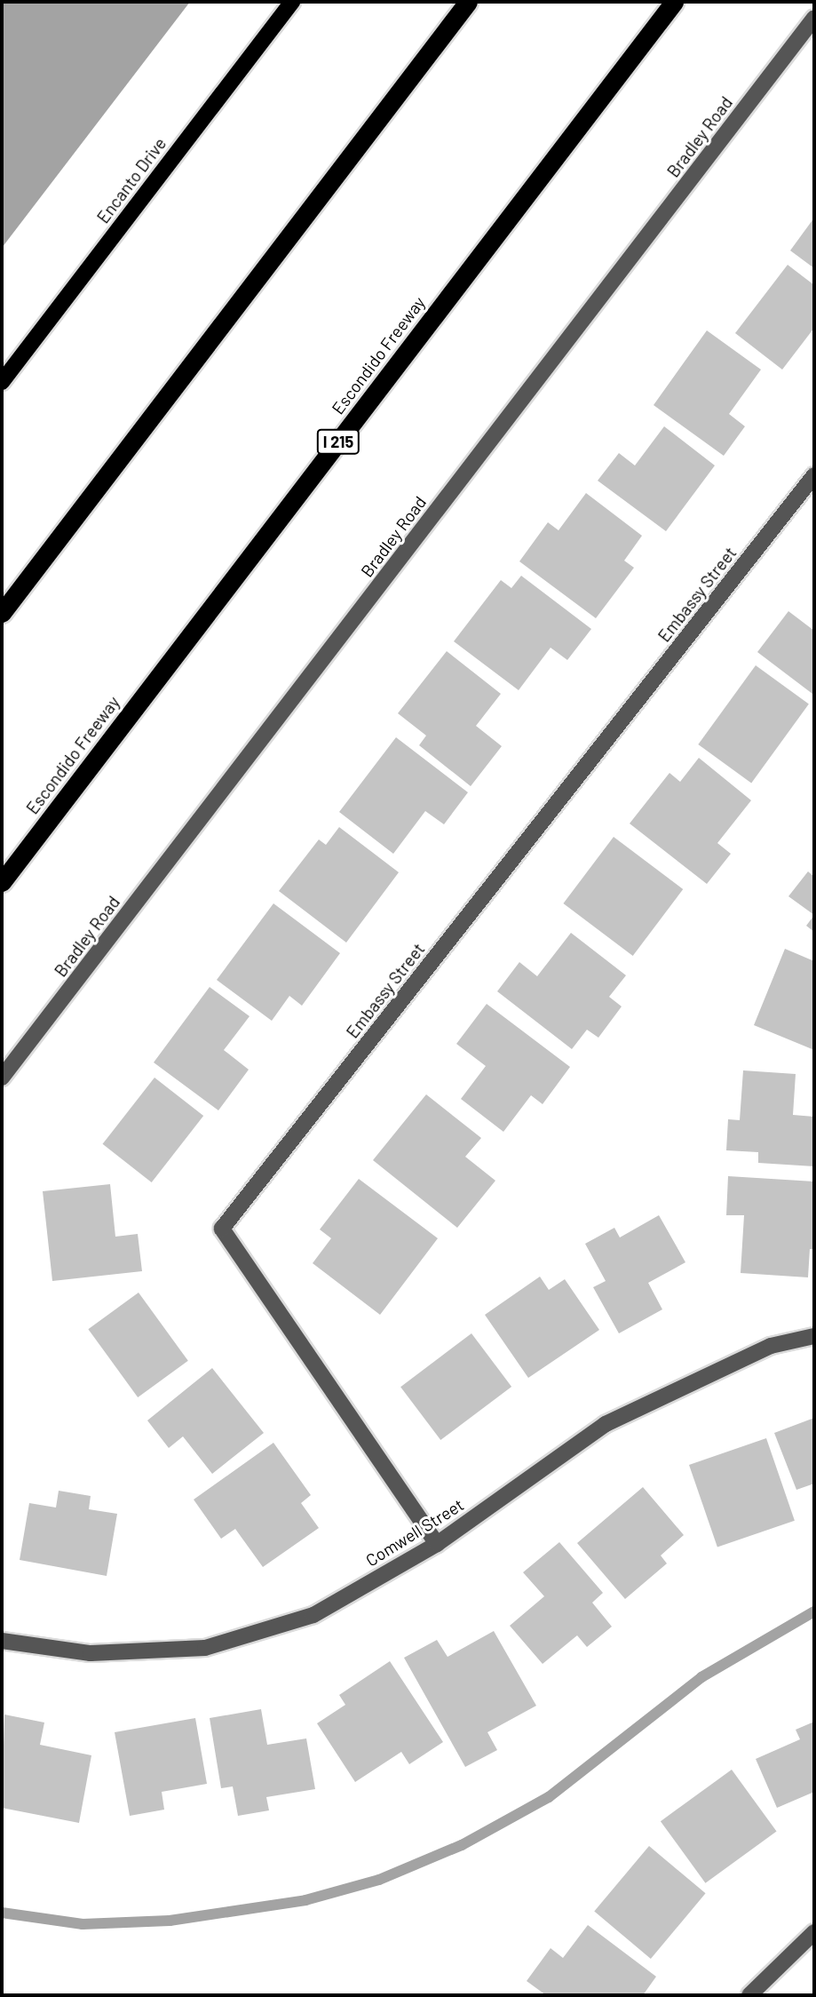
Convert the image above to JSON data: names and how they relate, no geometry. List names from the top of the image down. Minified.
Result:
{"streets":{"highway":["Escondido Freeway","I 215"],"main road":["Encanto Drive"],"street":["Bradley Road","Embassy Street","Comwell Street"]},"crossings":[["Embassy Street","Comwell Street"]]}
